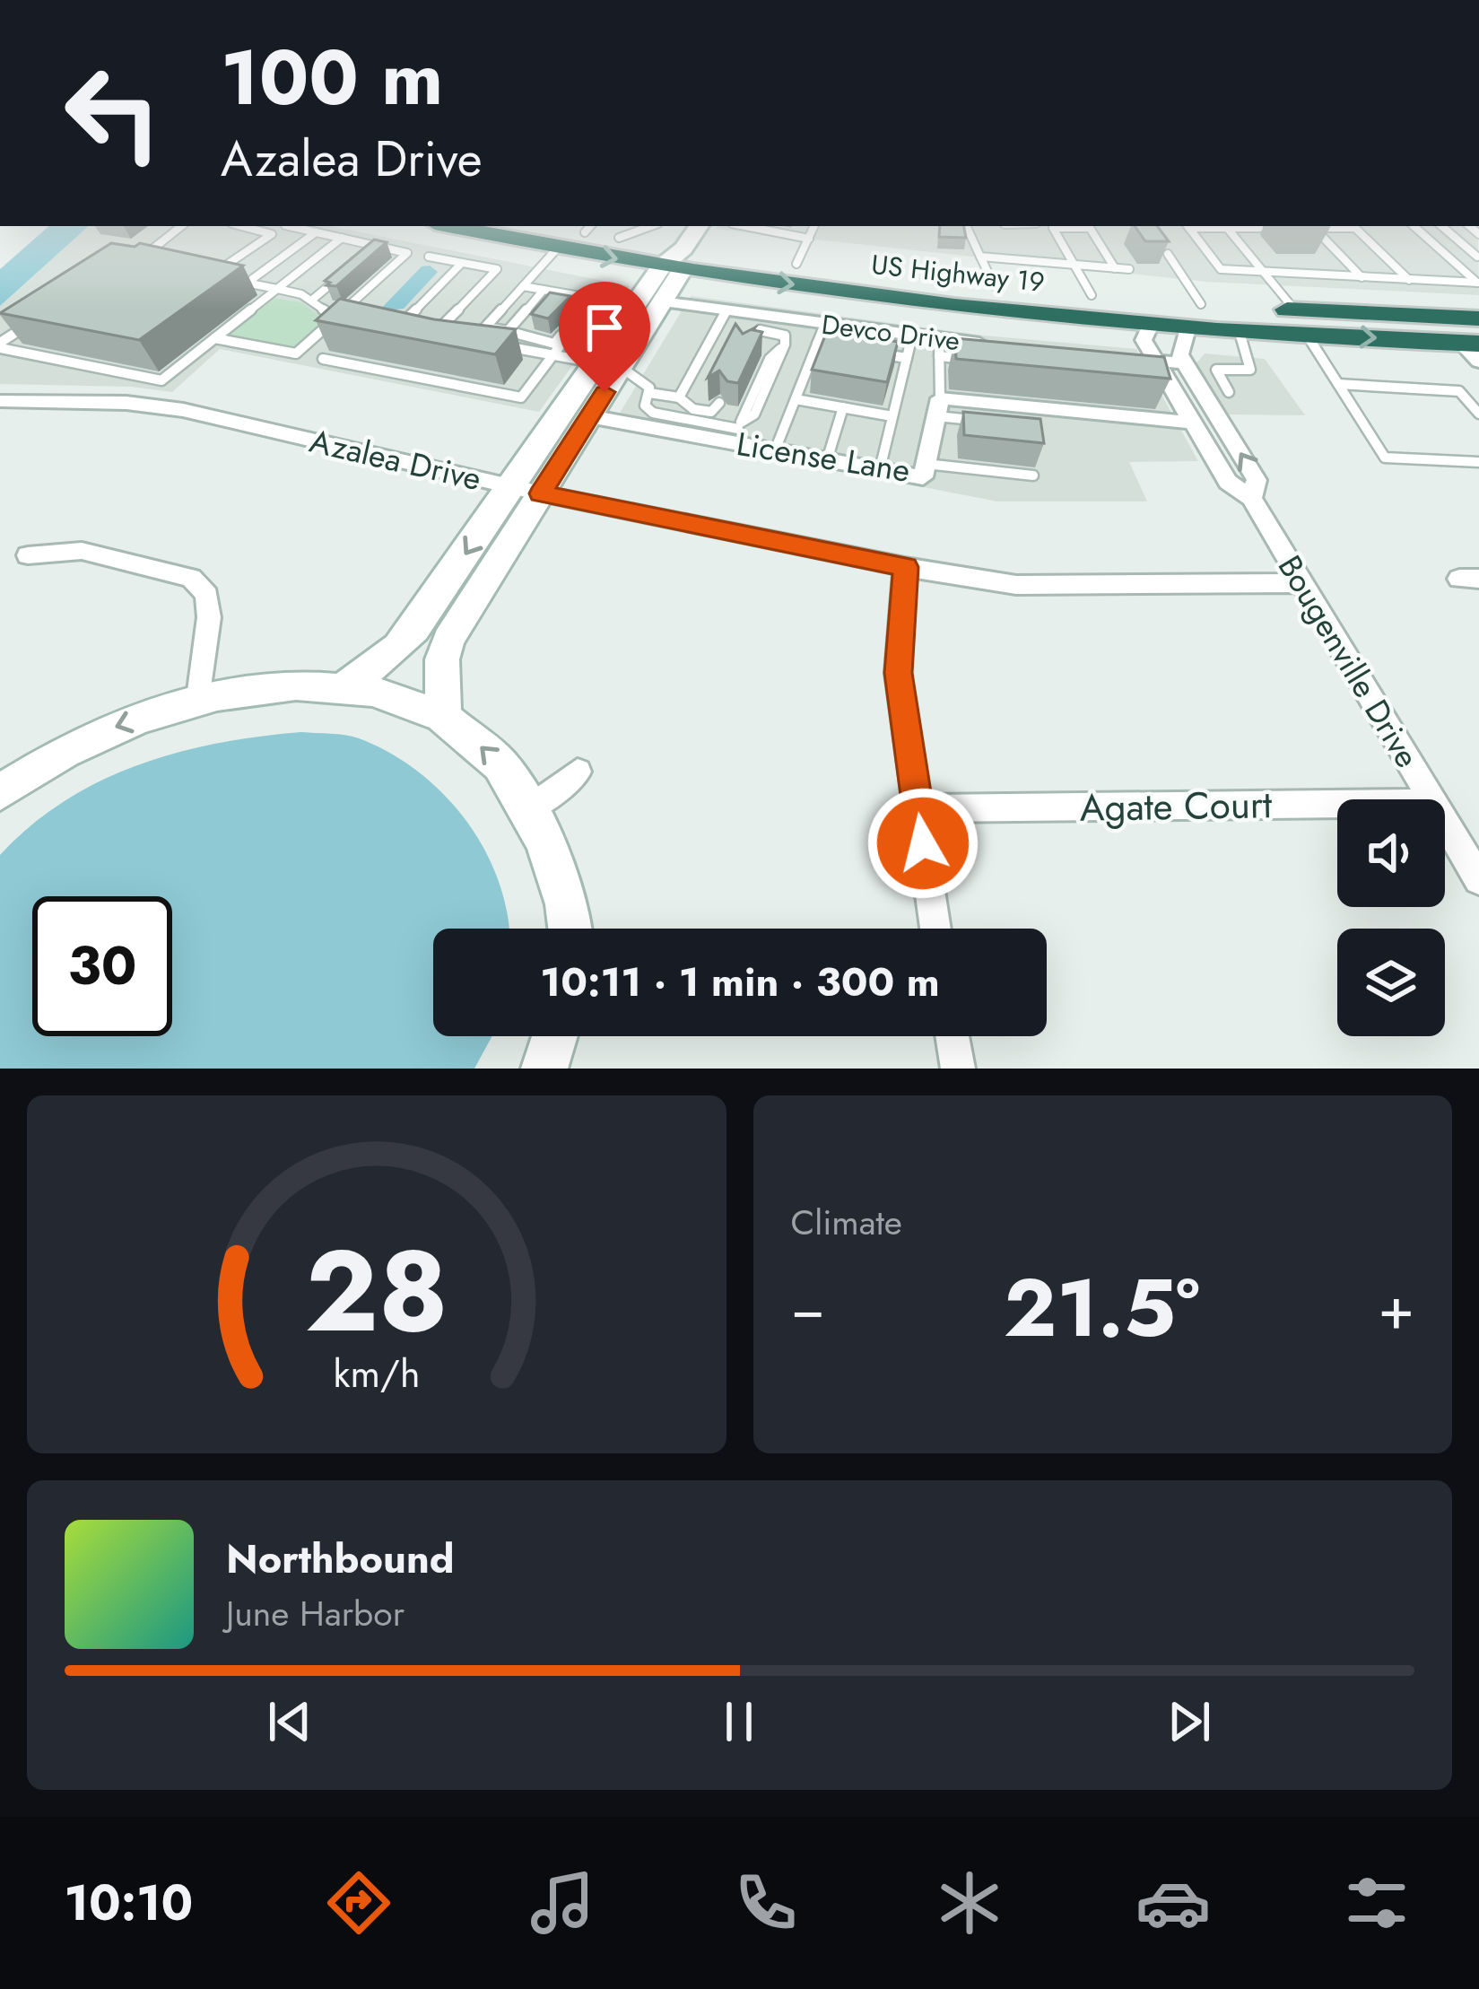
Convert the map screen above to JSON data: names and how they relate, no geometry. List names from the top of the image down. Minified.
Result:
{"streets":{"highway":["US Highway 19"],"street":["Devco Drive","License Lane","Azalea Drive","Bougenville Drive","Agate Court"]},"crossings":[["US Highway 19","Bougenville Drive"],["Azalea Drive","Bougenville Drive"]],"page":{"turn":["100 m","Azalea Drive"],"limit":"30","trip":"10:11 · 1 min · 300 m","tile":"Climate","heat":["−","21.5°","+"],"song":["Northbound","June Harbor"],"tabs":"10:10","gauge":["28","km/h"]}}
